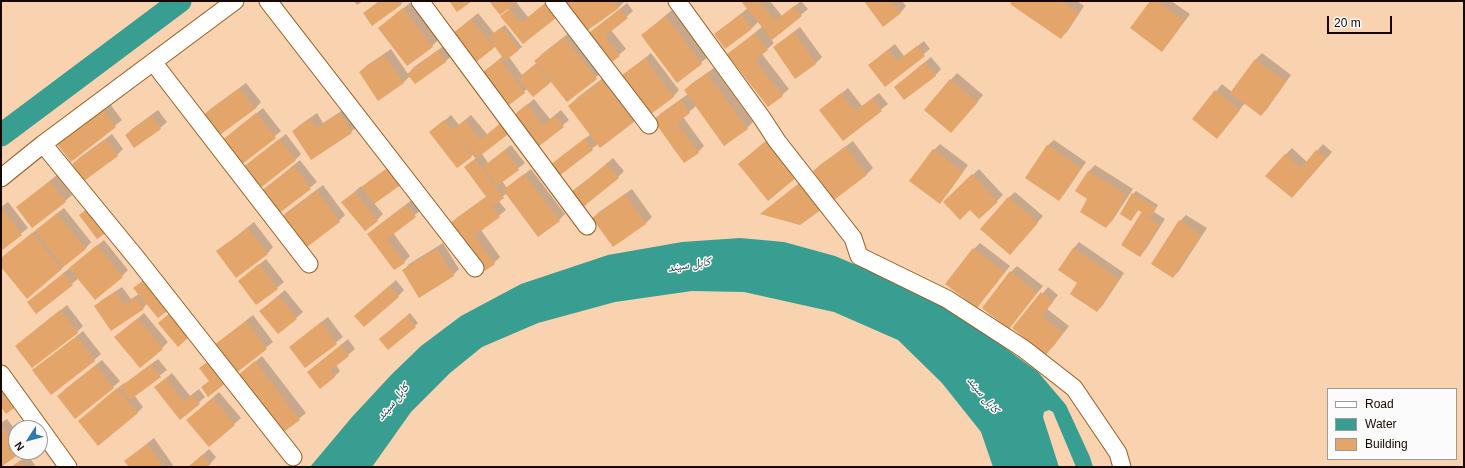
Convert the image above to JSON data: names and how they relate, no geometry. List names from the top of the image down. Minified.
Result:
{"water":["کابل سيند"],"legend":["Road","Water","Building"],"scale_bar":"20 m","north":"bottom left"}
